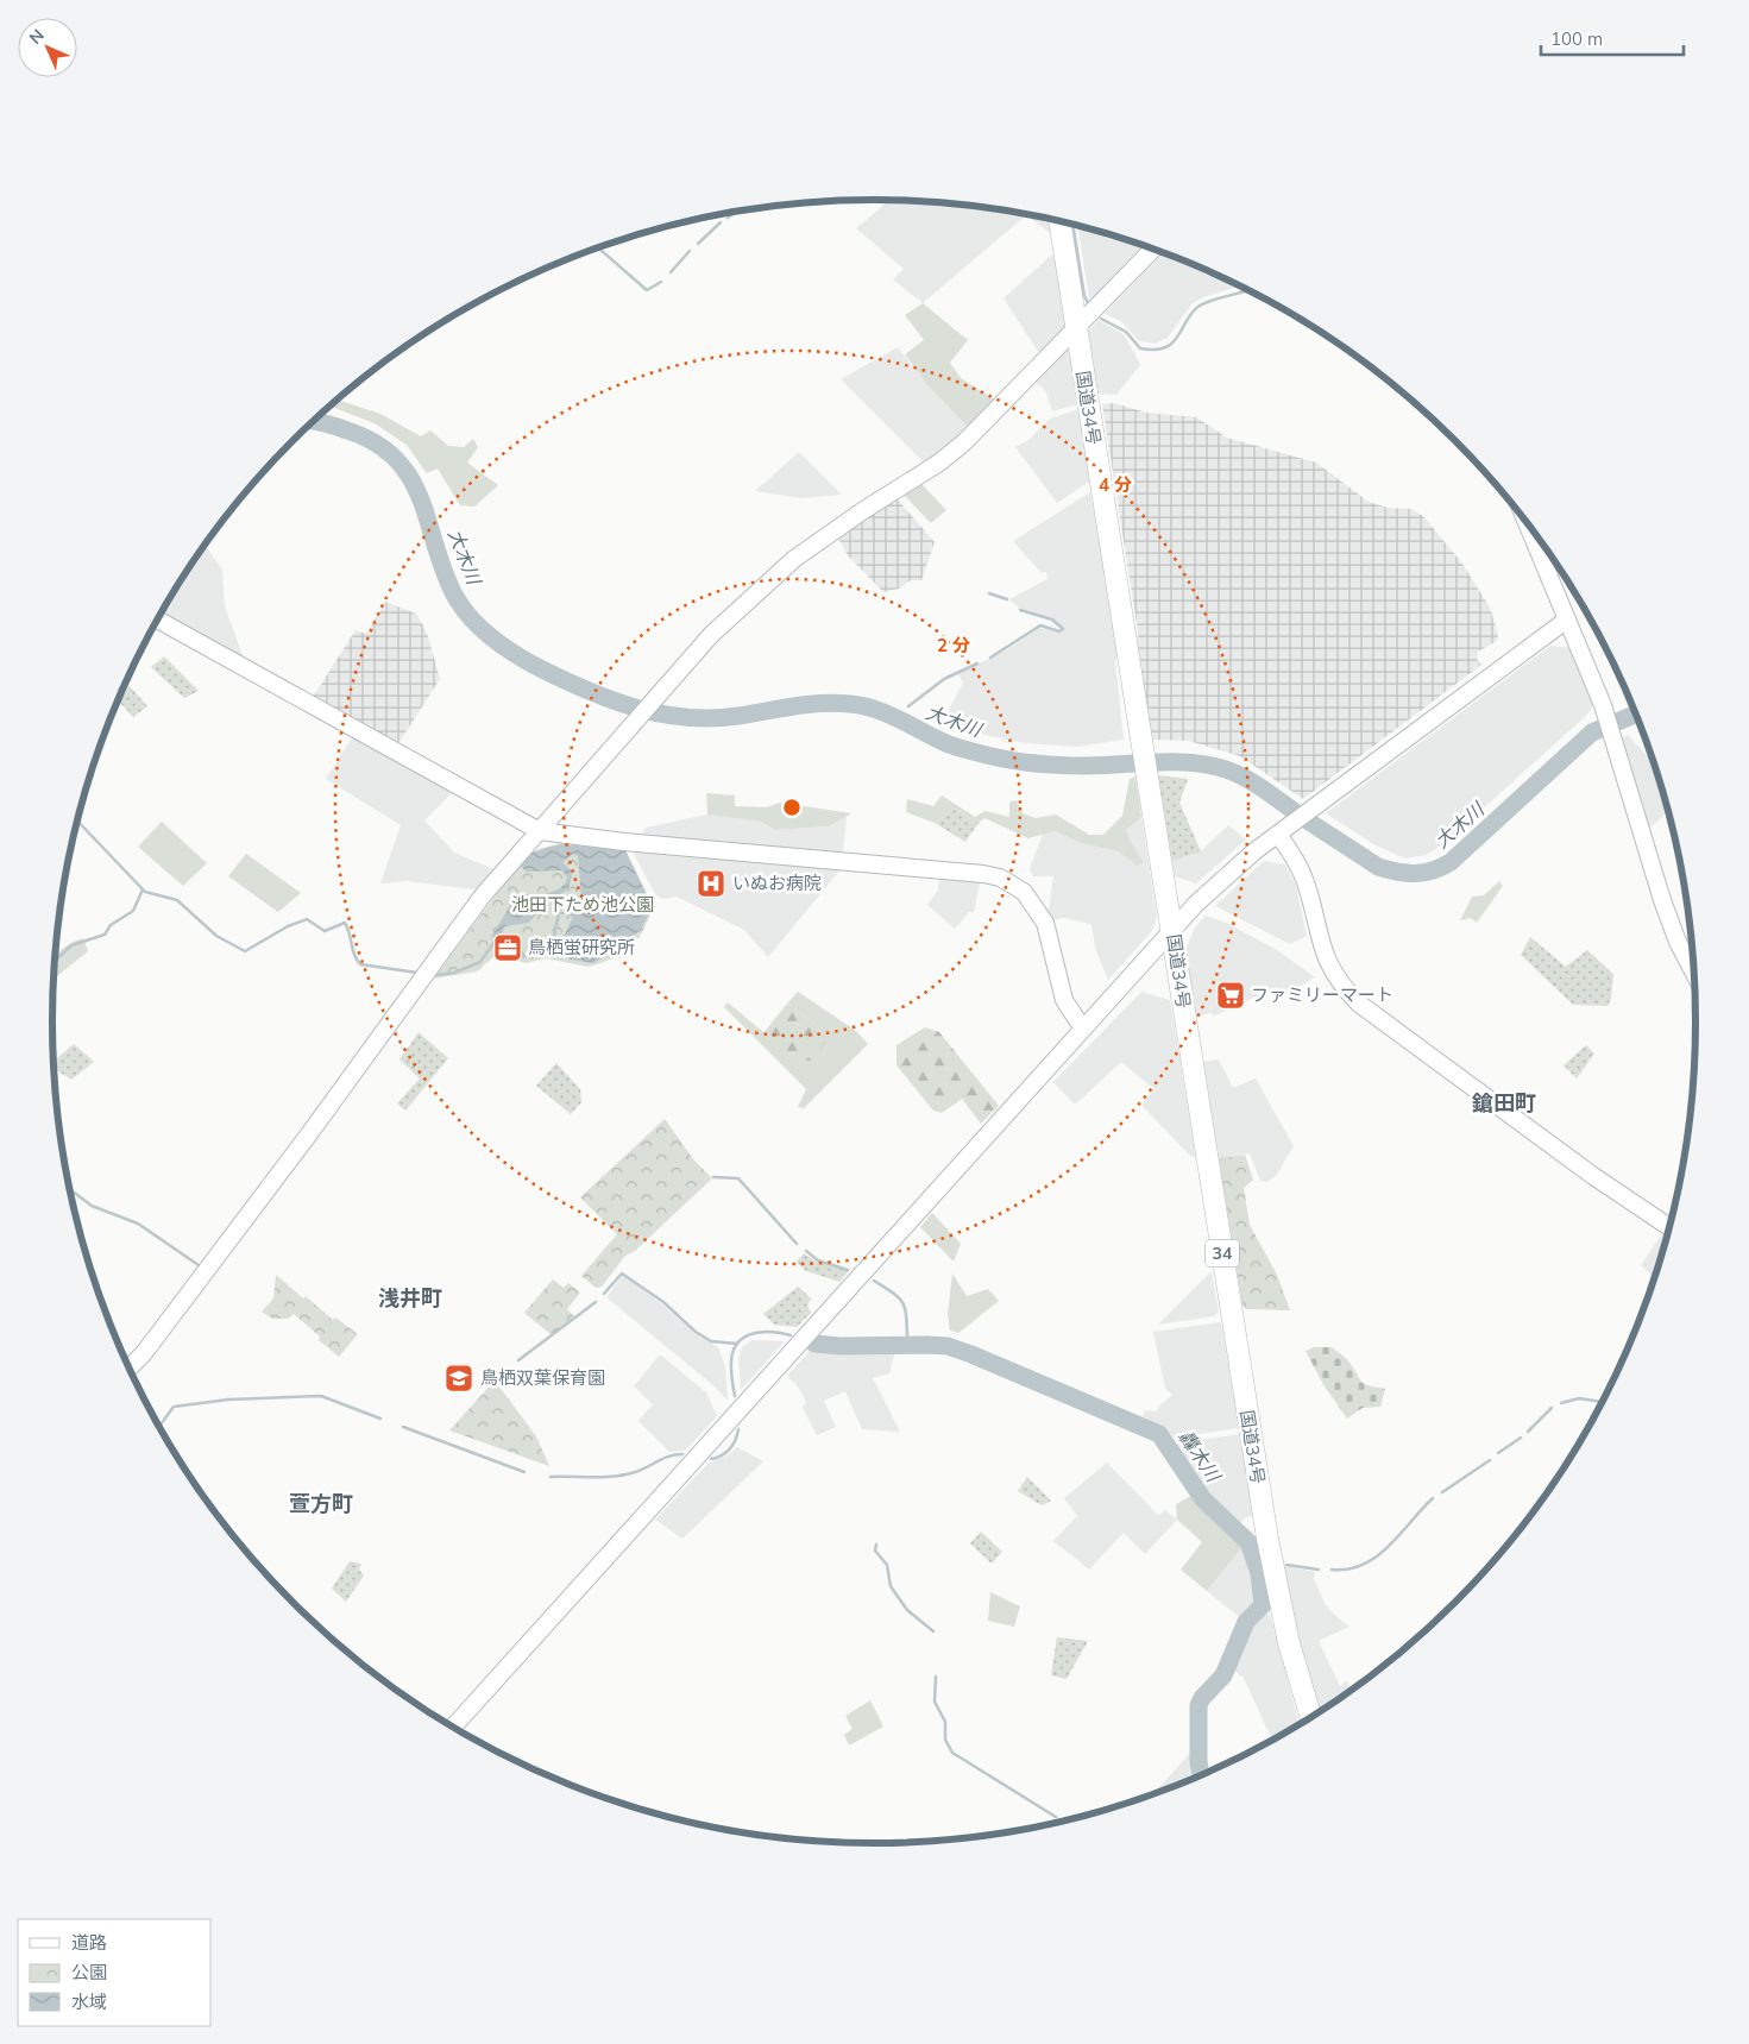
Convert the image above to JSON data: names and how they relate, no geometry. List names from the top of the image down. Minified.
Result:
{"streets":{"highway":["国道34号","34"]},"districts":["鎗田町","浅井町","萱方町"],"water":["大木川","轟木川"],"parks":["池田下ため池公園"],"places":{"hospital":["いぬお病院"],"office":["鳥栖蛍研究所"],"supermarket":["ファミリーマート"],"school or university":["鳥栖双葉保育園"]},"legend":["道路","公園","水域"],"scale_bar":"100 m","north":"top left","rings":["4 分","2 分"]}
